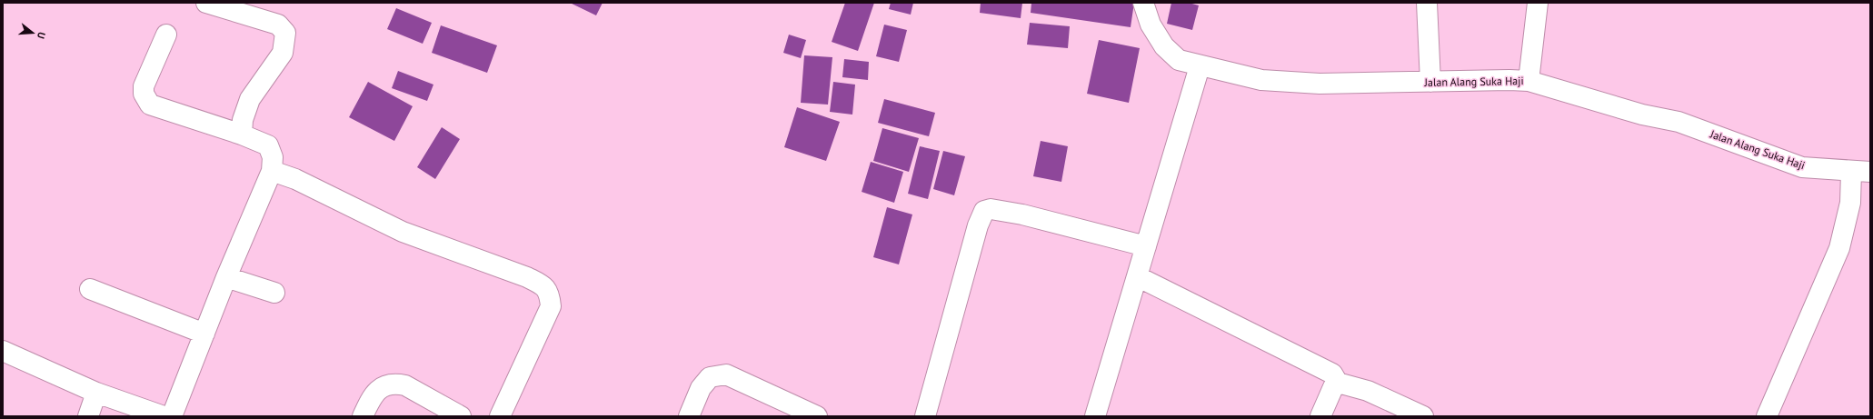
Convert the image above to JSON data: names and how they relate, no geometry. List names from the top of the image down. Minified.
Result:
{"streets":{"street":["Jalan Alang Suka Haji"]},"north":"right"}
